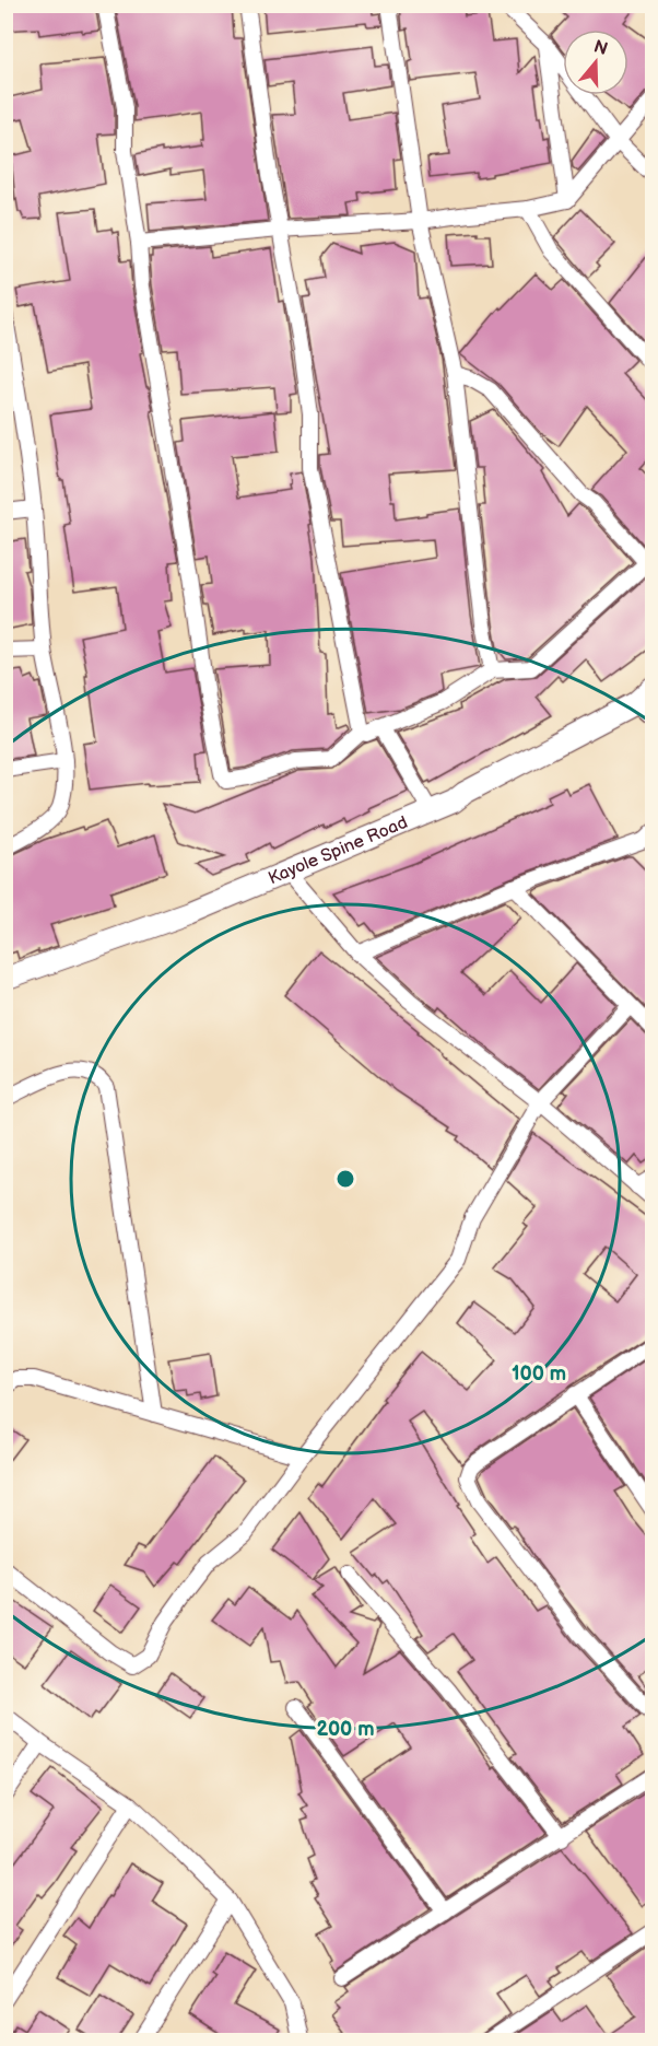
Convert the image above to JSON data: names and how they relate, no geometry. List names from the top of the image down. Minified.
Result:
{"streets":{"main road":["Kayole Spine Road"]},"north":"top","rings":["100 m","200 m"]}
